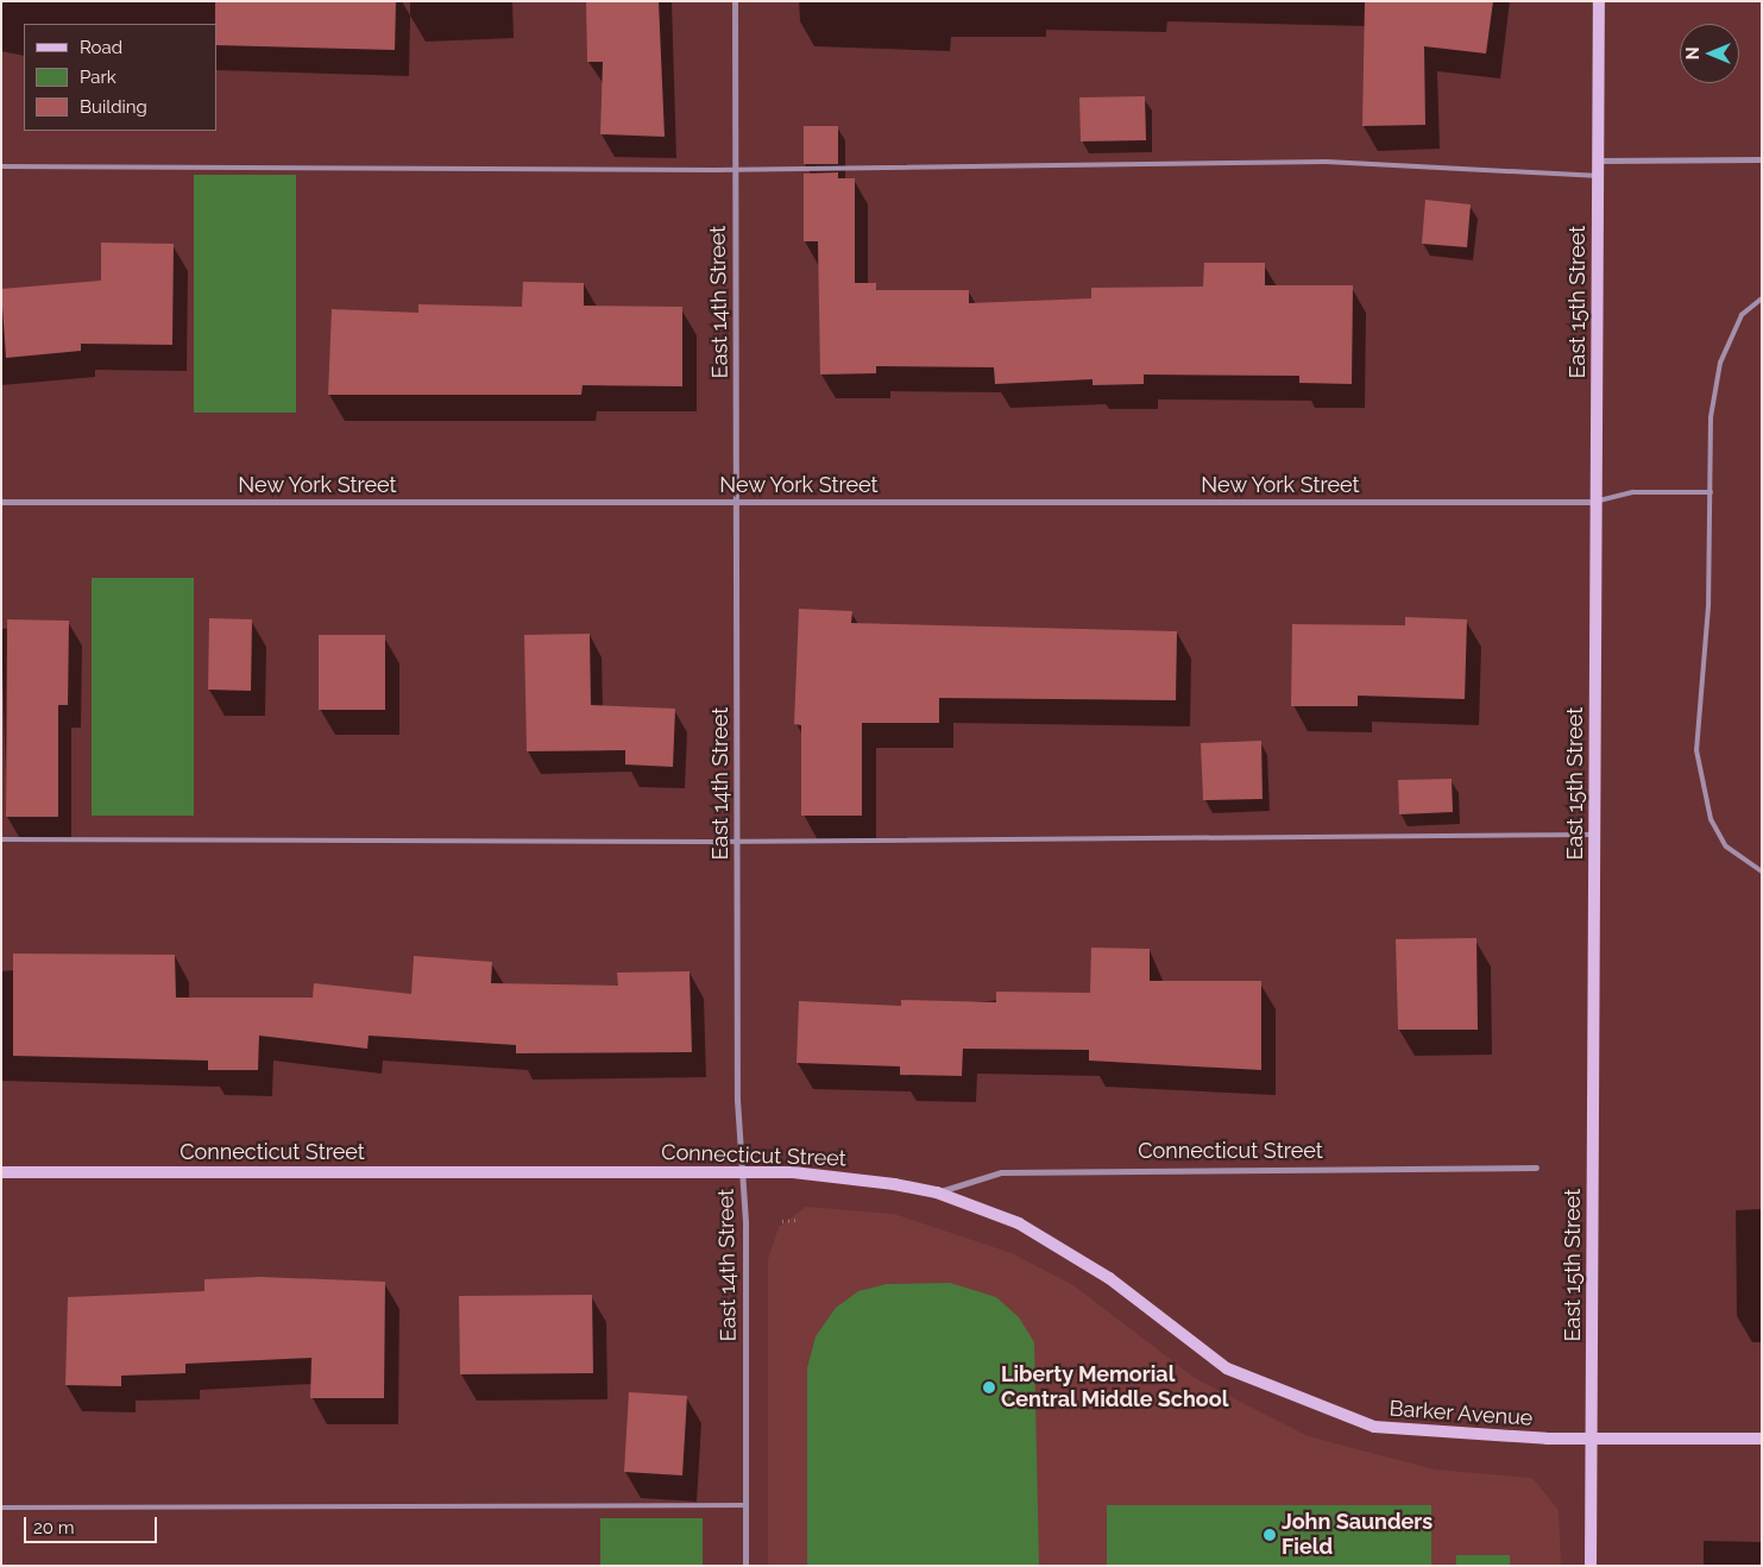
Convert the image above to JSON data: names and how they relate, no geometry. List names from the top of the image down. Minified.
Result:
{"streets":{"street":["East 14th Street","East 15th Street","New York Street","Connecticut Street","Barker Avenue"]},"crossings":[["East 14th Street","New York Street"],["East 14th Street","Connecticut Street"],["East 15th Street","New York Street"],["East 15th Street","Barker Avenue"],["Connecticut Street","Barker Avenue"]],"places":["Liberty Memorial Central Middle School","John Saunders Field"],"legend":["Road","Park","Building"],"scale_bar":"20 m","north":"left"}
